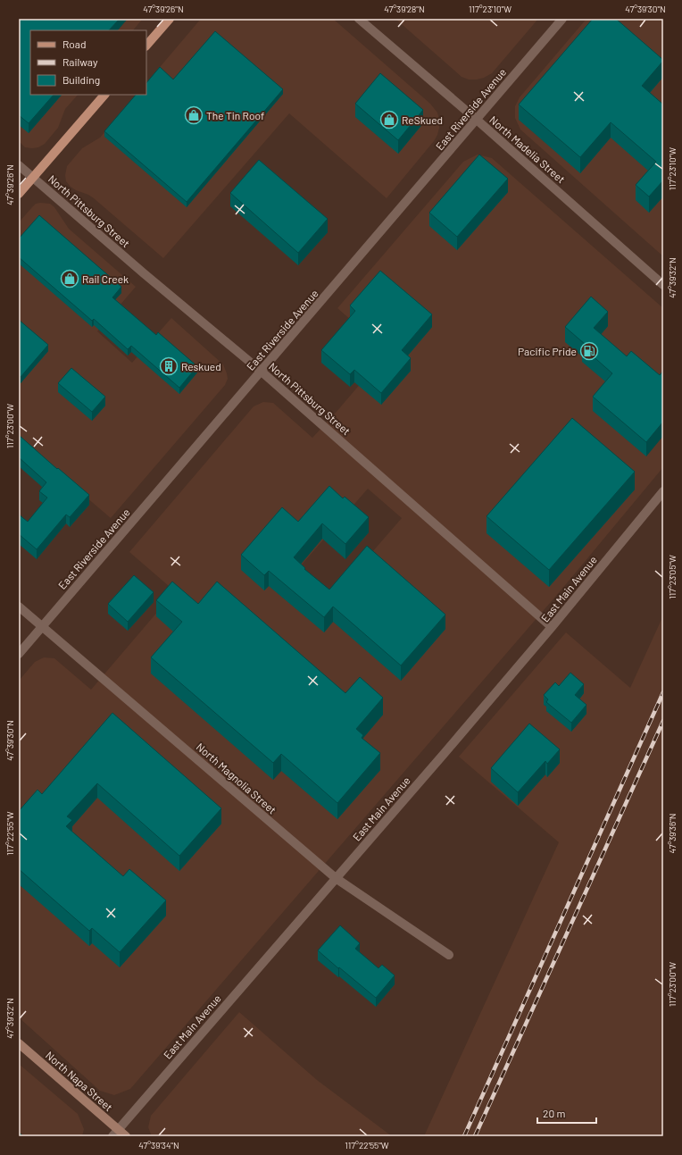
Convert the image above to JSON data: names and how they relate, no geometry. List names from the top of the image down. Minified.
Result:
{"streets":{"main road":["North Napa Street"],"street":["East Riverside Avenue","North Madelia Street","North Pittsburg Street","East Main Avenue","North Magnolia Street"]},"crossings":[["East Riverside Avenue","North Madelia Street"],["East Riverside Avenue","North Pittsburg Street"],["East Riverside Avenue","North Magnolia Street"],["North Pittsburg Street","East Main Avenue"],["East Main Avenue","North Magnolia Street"],["East Main Avenue","North Napa Street"]],"places":{"shop":["The Tin Roof","ReSkued","Rail Creek"],"fuel station":["Pacific Pride"],"building":["Reskued"]},"legend":["Road","Railway","Building"],"scale_bar":"20 m","coordinates":["47°39'26\"N","47°39'28\"N","117°23'10\"W","47°39'30\"N","47°39'32\"N","117°23'00\"W","117°23'05\"W","117°22'55\"W","47°39'36\"N","47°39'34\"N"]}
